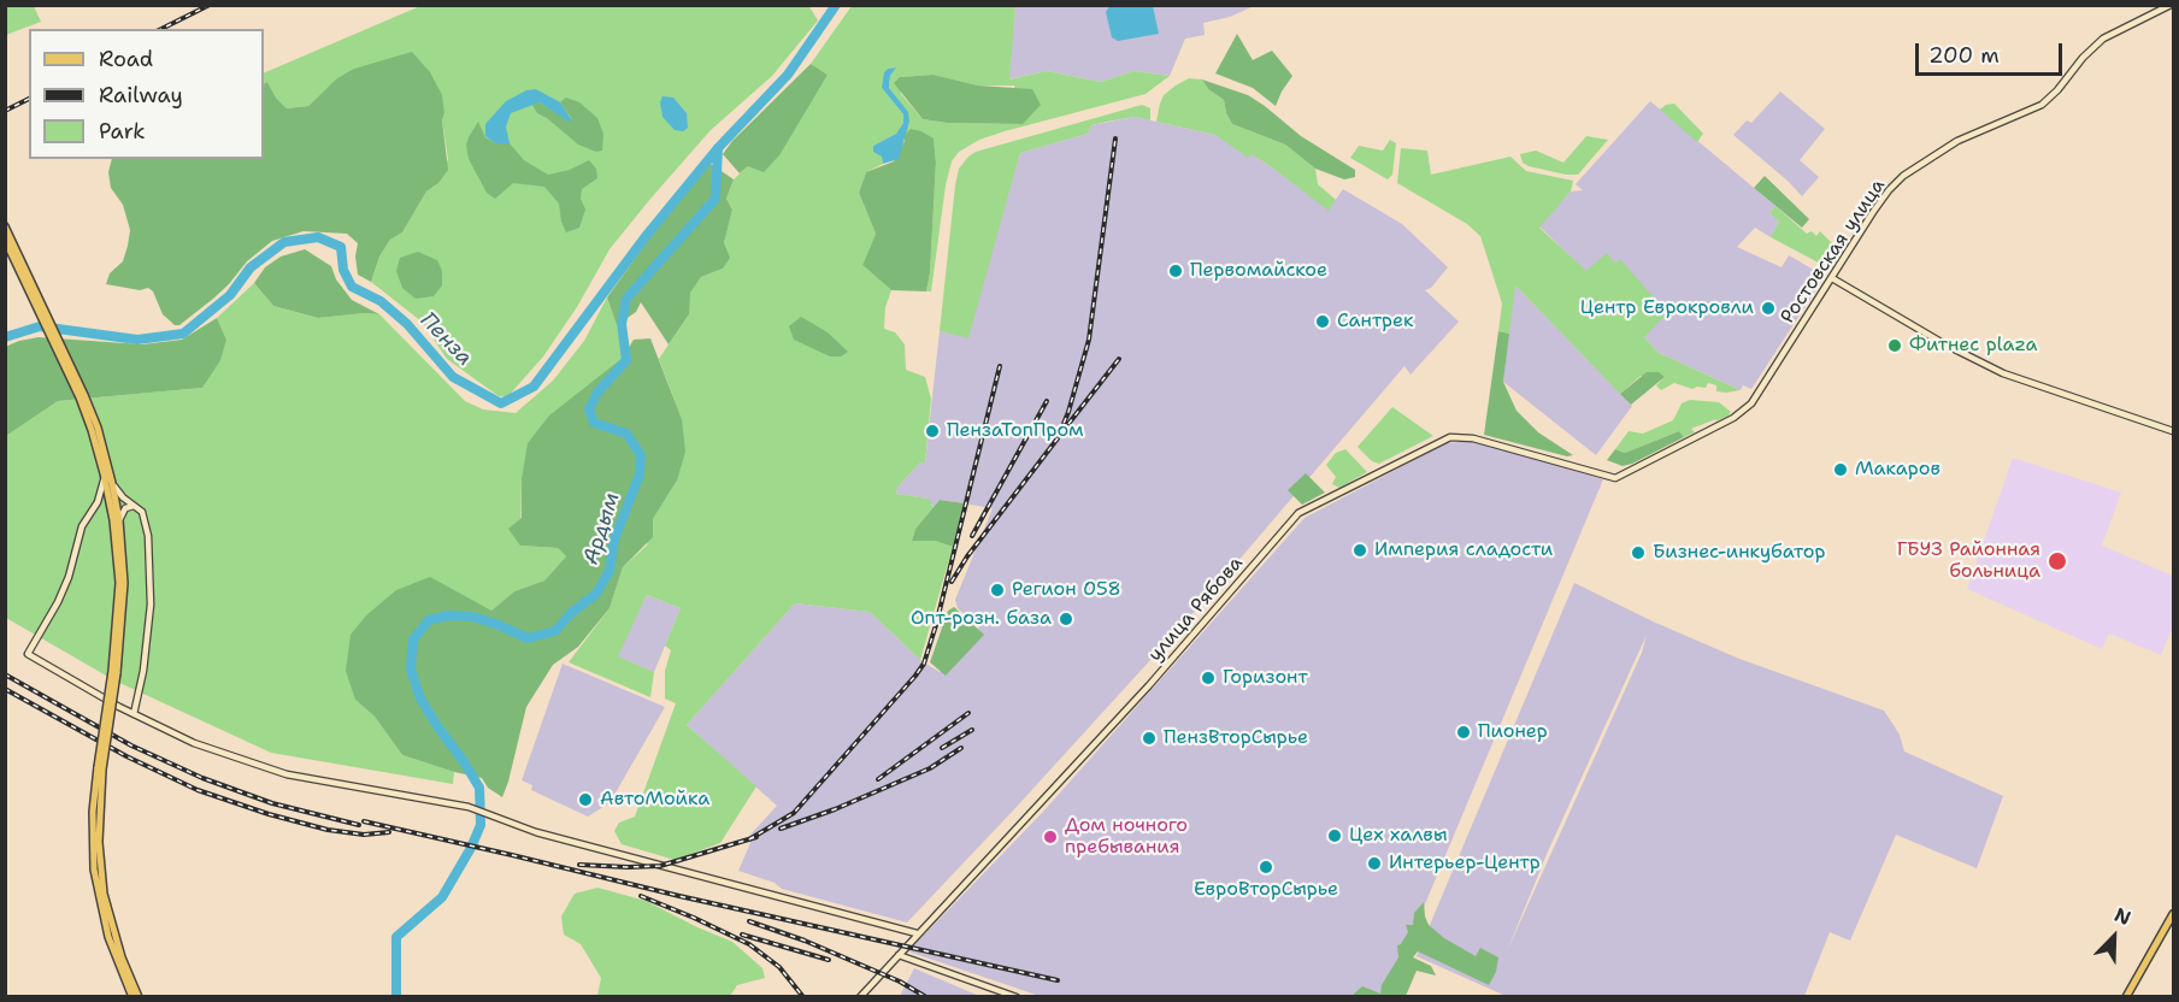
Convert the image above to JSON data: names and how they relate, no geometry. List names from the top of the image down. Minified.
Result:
{"streets":{"street":["Ростовская улица","улица Рябова"]},"crossings":[["Ростовская улица","улица Рябова"]],"water":["Пенза","Ардым"],"places":["Первомайское","Центр Еврокровли","Сантрек","Фитнес plaza","ПензаТопПром","Макаров","Империя сладости","Бизнес-инкубатор","ГБУЗ Районная больница","Регион 058","Опт-розн. база","Горизонт","Пионер","ПензВторСырье","АвтоМойка","Цех халвы","Дом ночного пребывания","Интерьер-Центр","ЕвроВторСырье"],"legend":["Road","Railway","Park"],"scale_bar":"200 m","north":"top right"}
